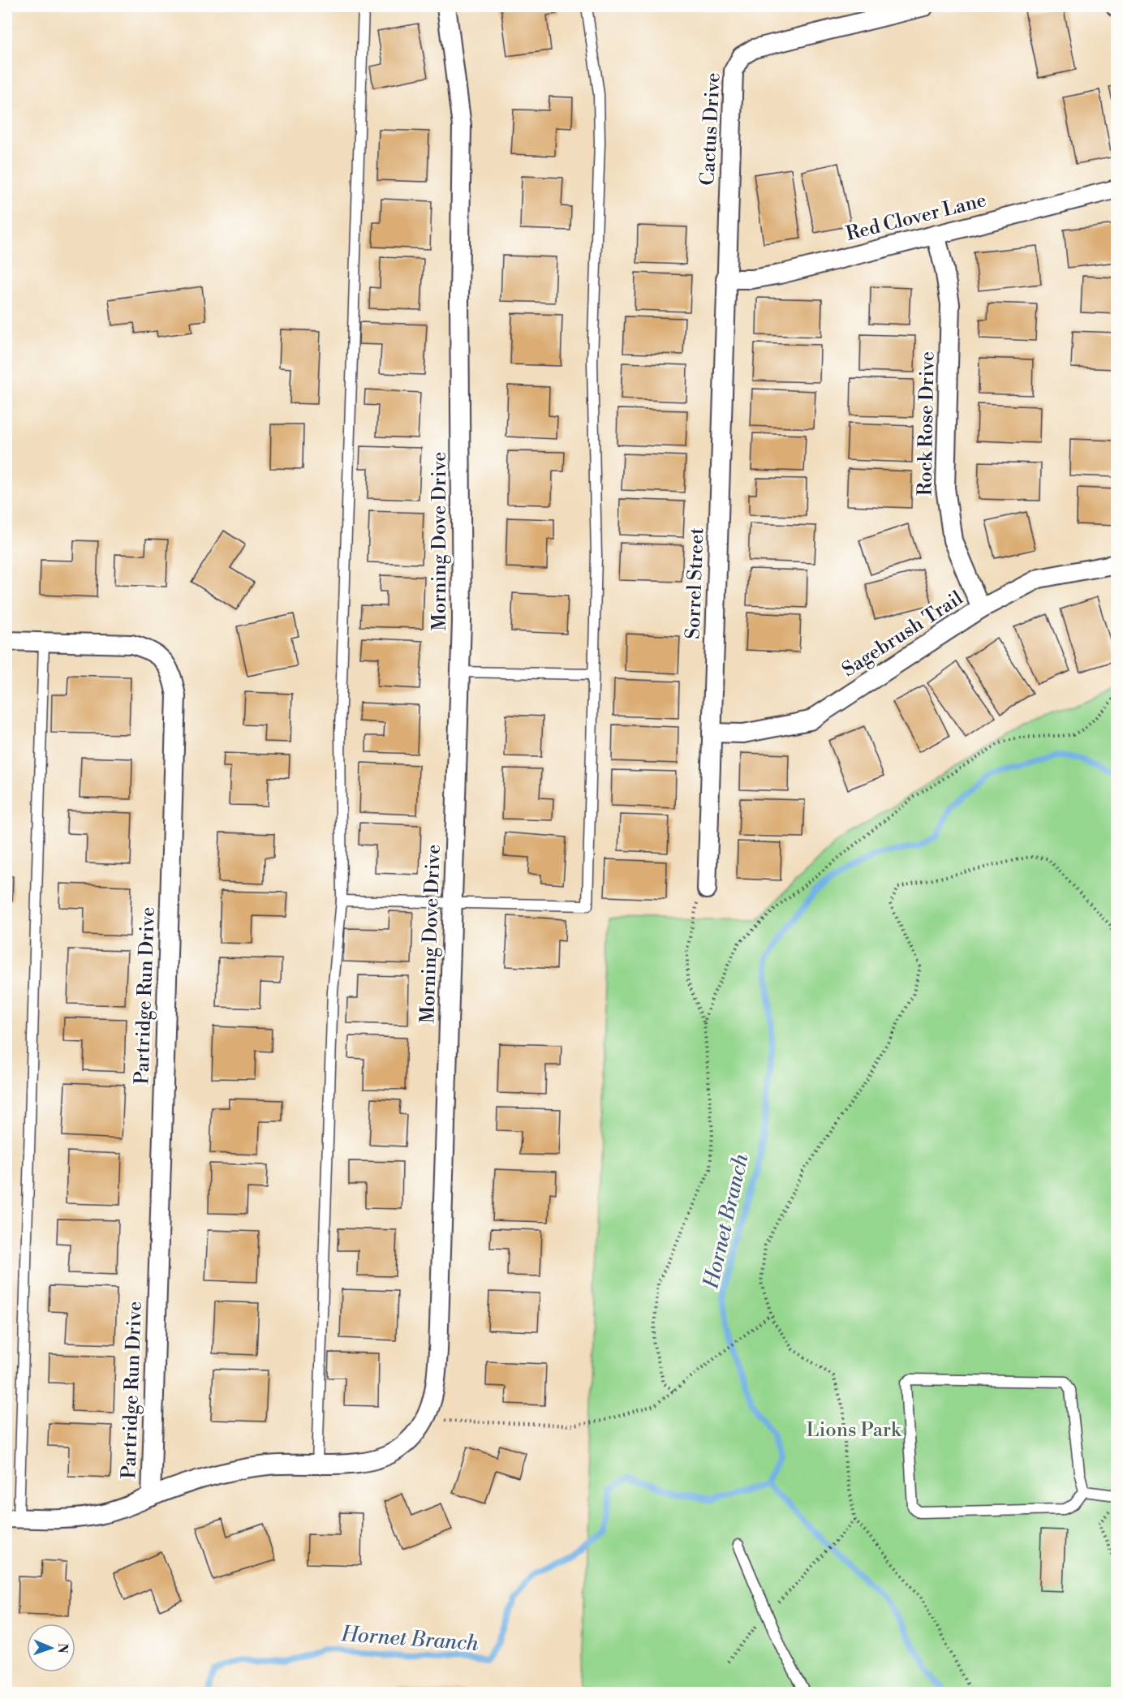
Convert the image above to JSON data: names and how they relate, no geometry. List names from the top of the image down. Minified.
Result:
{"streets":{"street":["Cactus Drive","Red Clover Lane","Rock Rose Drive","Morning Dove Drive","Sorrel Street","Sagebrush Trail","Partridge Run Drive"]},"crossings":[["Cactus Drive","Red Clover Lane"],["Cactus Drive","Sorrel Street"],["Red Clover Lane","Rock Rose Drive"],["Red Clover Lane","Sorrel Street"],["Rock Rose Drive","Sagebrush Trail"],["Morning Dove Drive","Partridge Run Drive"],["Sorrel Street","Sagebrush Trail"]],"water":["Hornet Branch"],"parks":["Lions Park"],"north":"right"}
